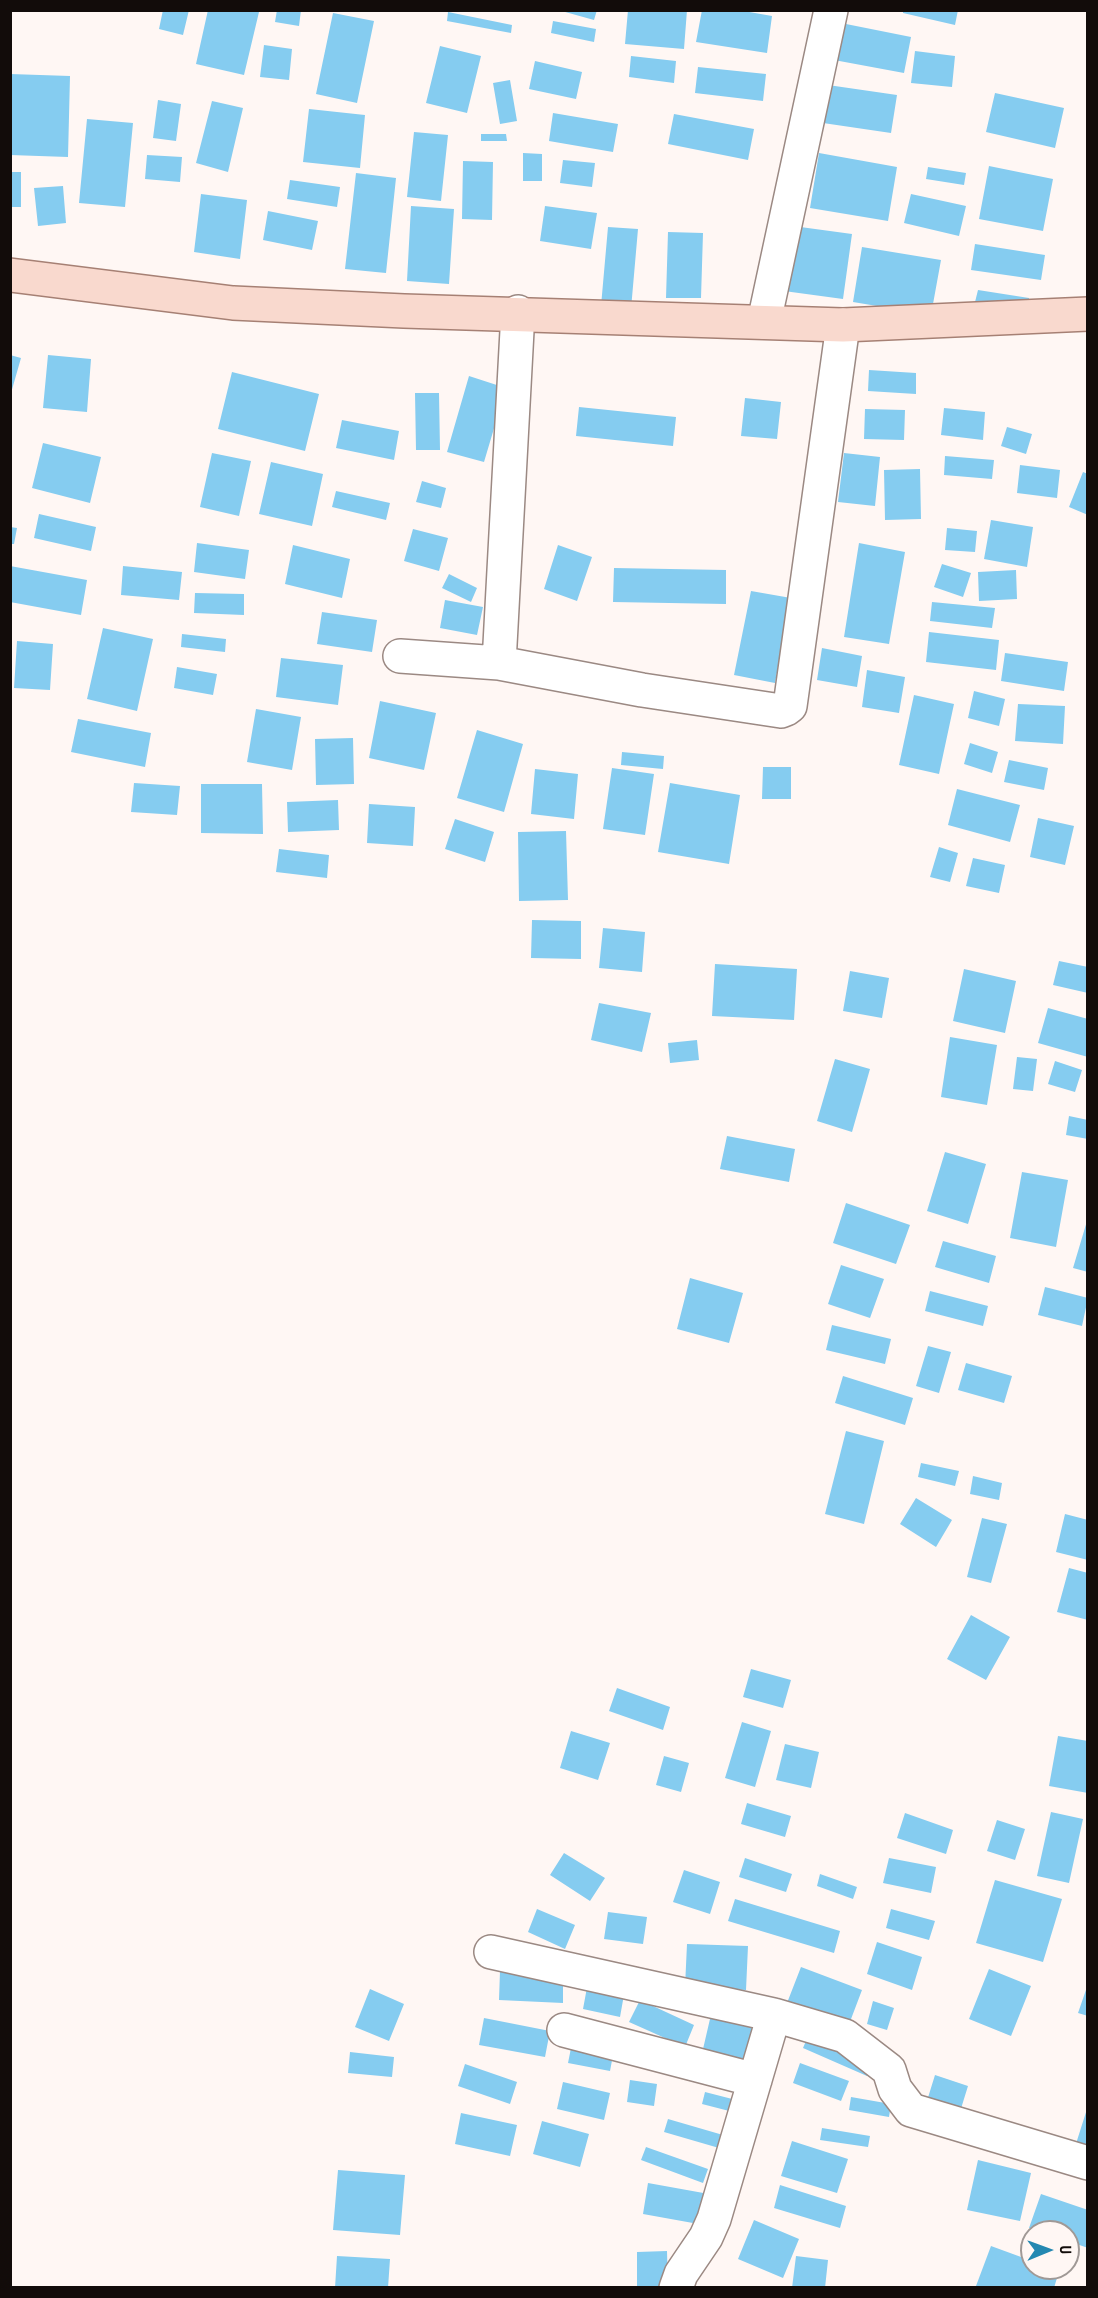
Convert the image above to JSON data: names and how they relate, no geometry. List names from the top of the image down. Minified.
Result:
{"north":"right"}
